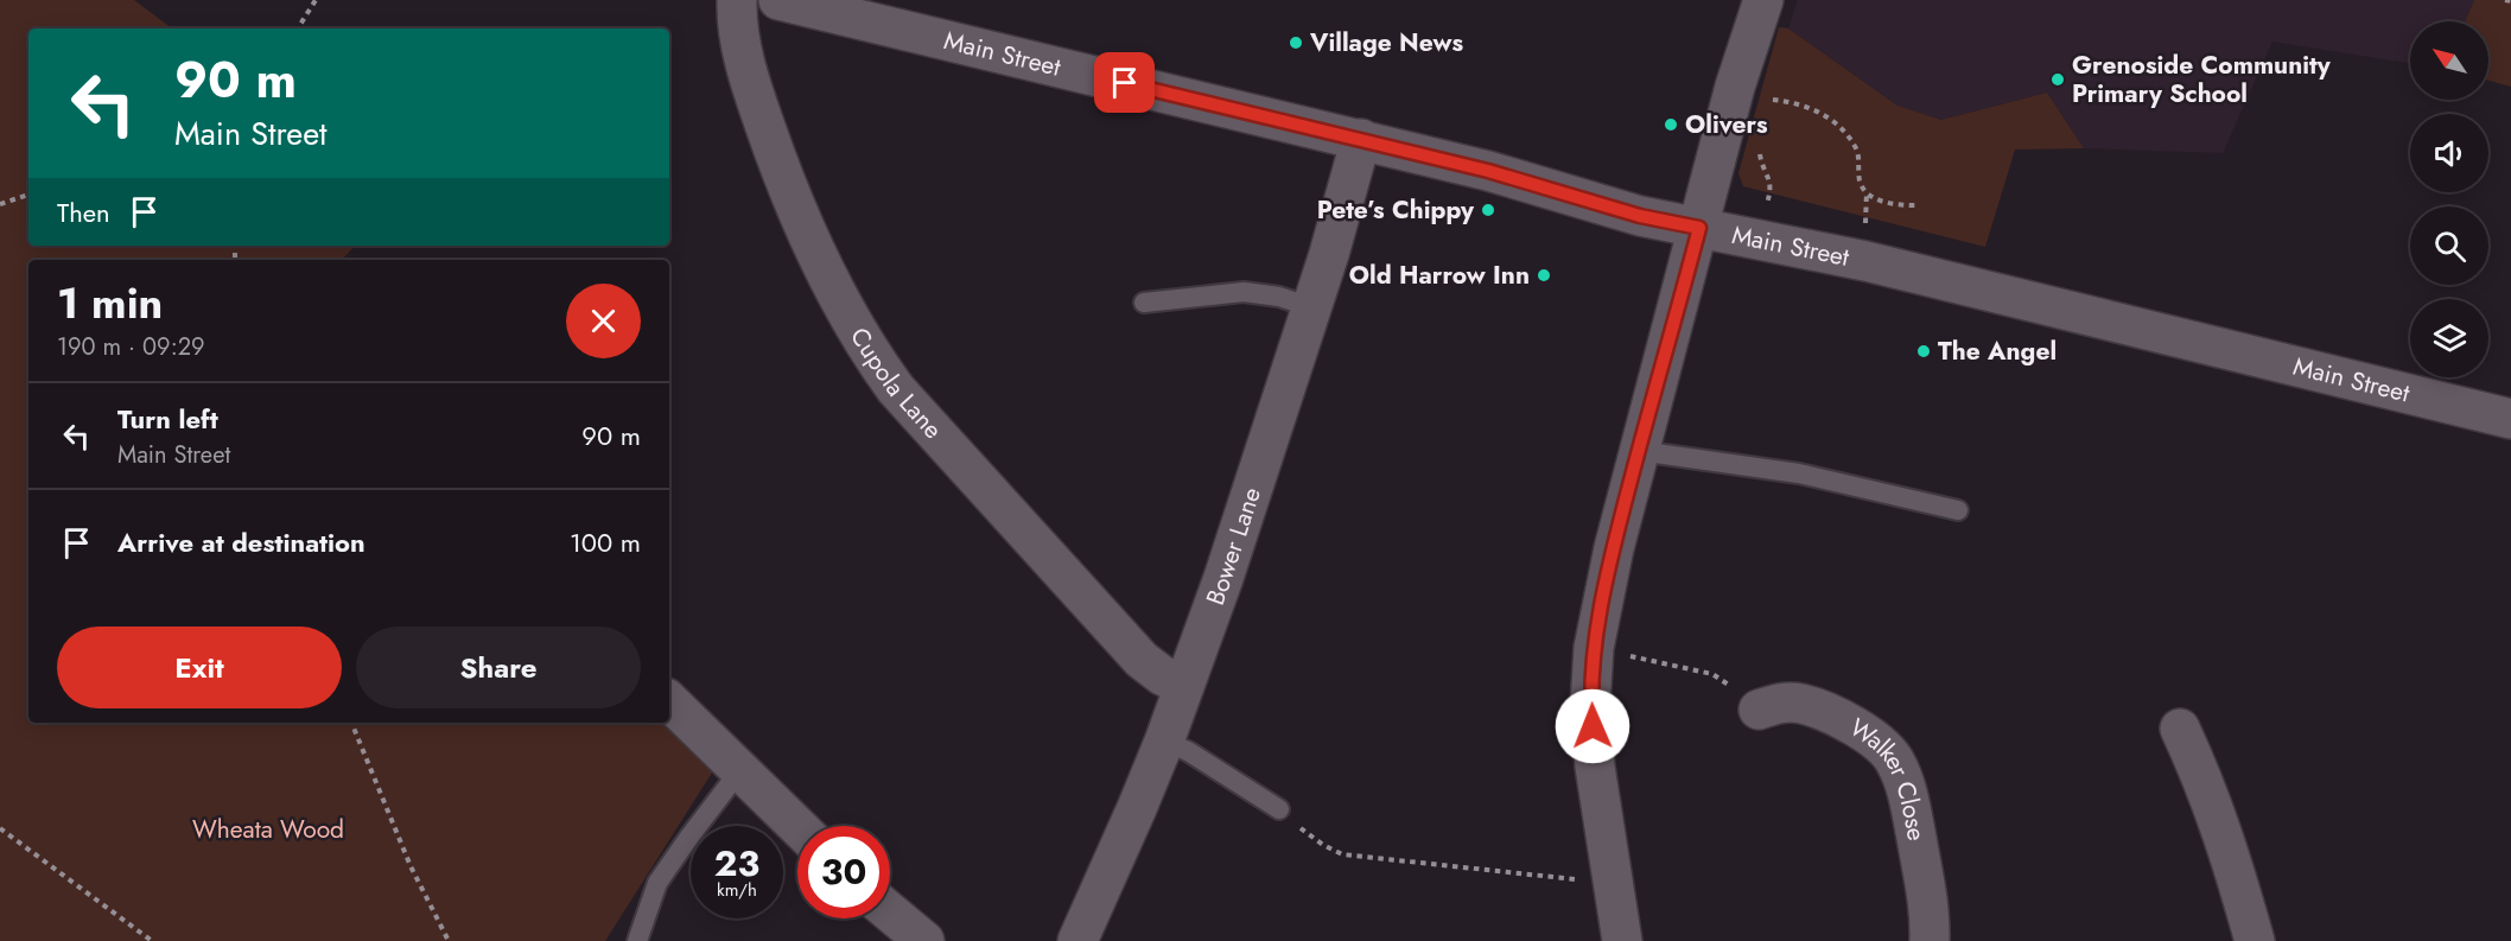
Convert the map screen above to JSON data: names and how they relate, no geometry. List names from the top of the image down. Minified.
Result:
{"streets":{"street":["Main Street","Cupola Lane","Bower Lane","Walker Close"]},"crossings":[["Main Street","Bower Lane"],["Cupola Lane","Bower Lane"]],"parks":["Wheata Wood"],"places":["Village News","Grenoside Community Primary School","Olivers","Pete’s Chippy","Old Harrow Inn","The Angel"],"north":"top left","page":{"turn":["90 m","Main Street"],"then":"Then","heading":["1 min","190 m · 09:29"],"list":[{"name":"Turn left","note":"Main Street","value":"90 m"},{"name":"Arrive at destination","value":"100 m"}],"buttons":["Exit","Share"],"speed":"23 km/h","limit":"30"}}
